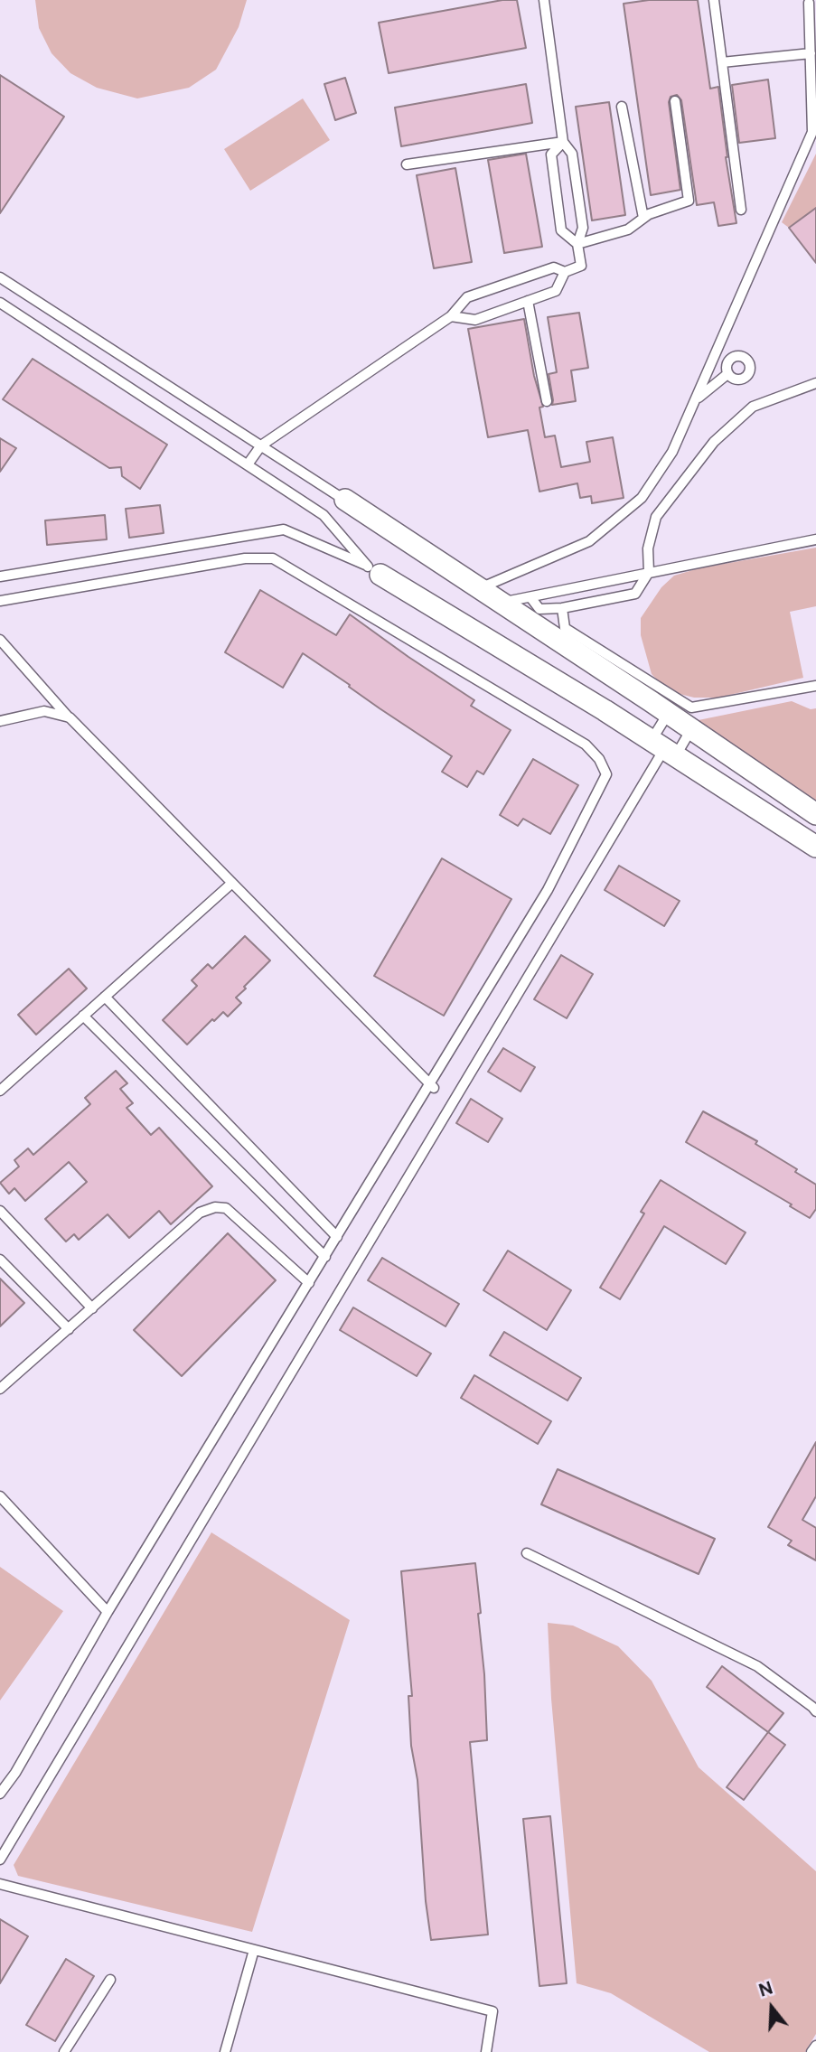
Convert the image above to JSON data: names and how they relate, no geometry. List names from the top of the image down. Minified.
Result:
{"north":"top"}
